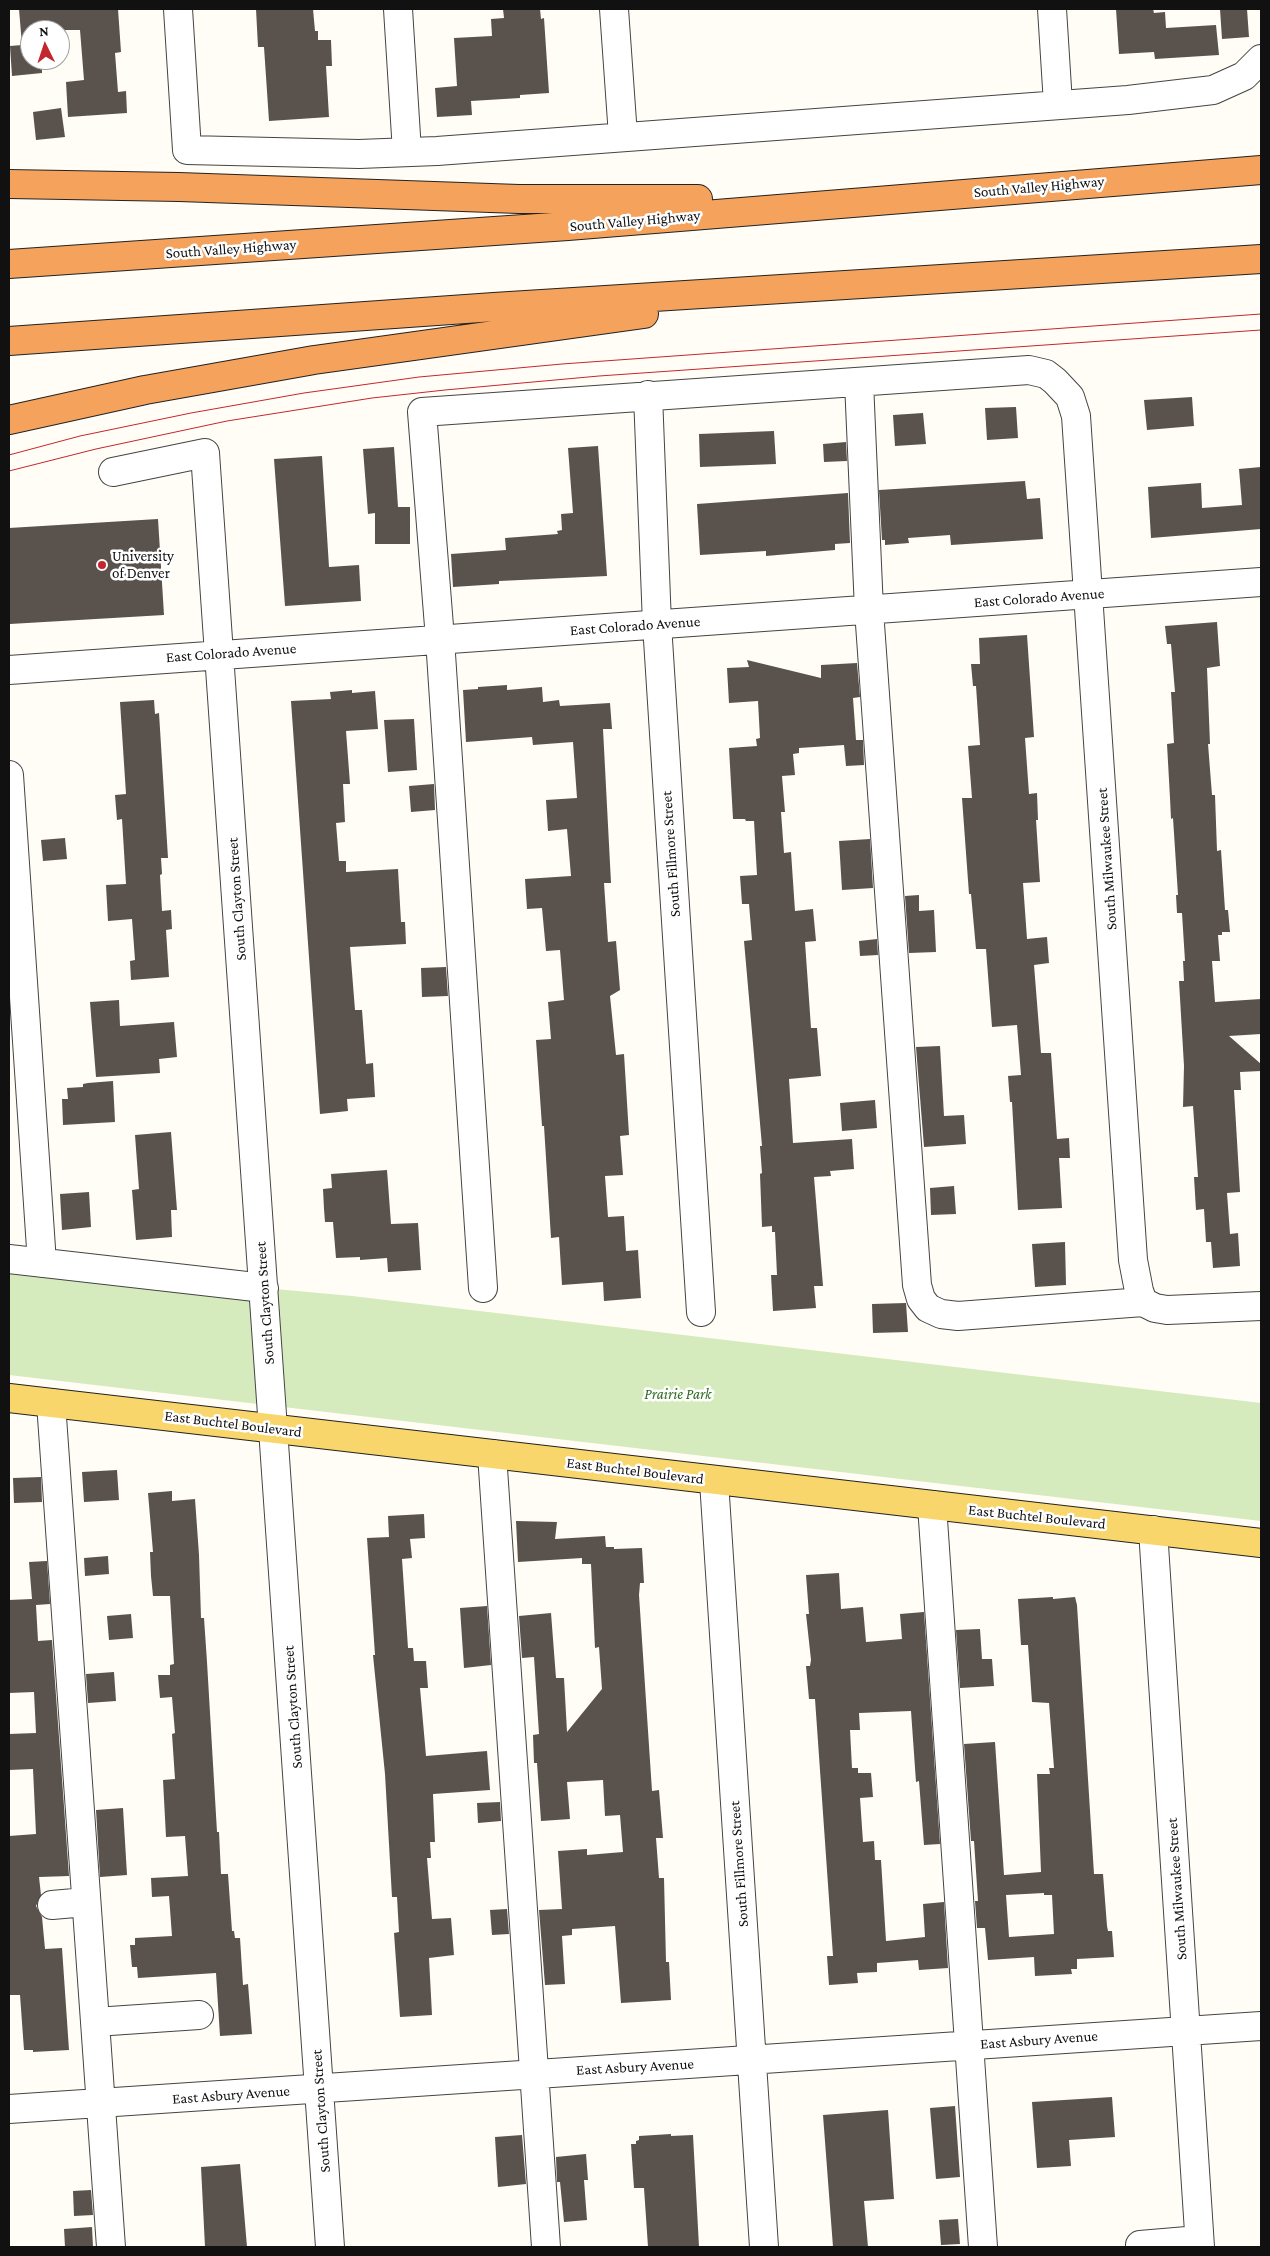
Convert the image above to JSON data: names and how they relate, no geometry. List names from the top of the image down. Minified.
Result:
{"streets":{"highway":["South Valley Highway"],"main road":["East Buchtel Boulevard"],"street":["East Colorado Avenue","South Fillmore Street","South Milwaukee Street","South Clayton Street","East Asbury Avenue"]},"crossings":[["East Colorado Avenue","South Fillmore Street"],["East Colorado Avenue","South Milwaukee Street"],["East Colorado Avenue","South Clayton Street"],["South Fillmore Street","South Milwaukee Street"],["South Fillmore Street","East Buchtel Boulevard"],["South Fillmore Street","East Asbury Avenue"],["South Milwaukee Street","East Buchtel Boulevard"],["South Milwaukee Street","East Asbury Avenue"],["South Clayton Street","East Buchtel Boulevard"],["South Clayton Street","East Asbury Avenue"]],"parks":["Prairie Park"],"places":["University of Denver"],"north":"top"}
